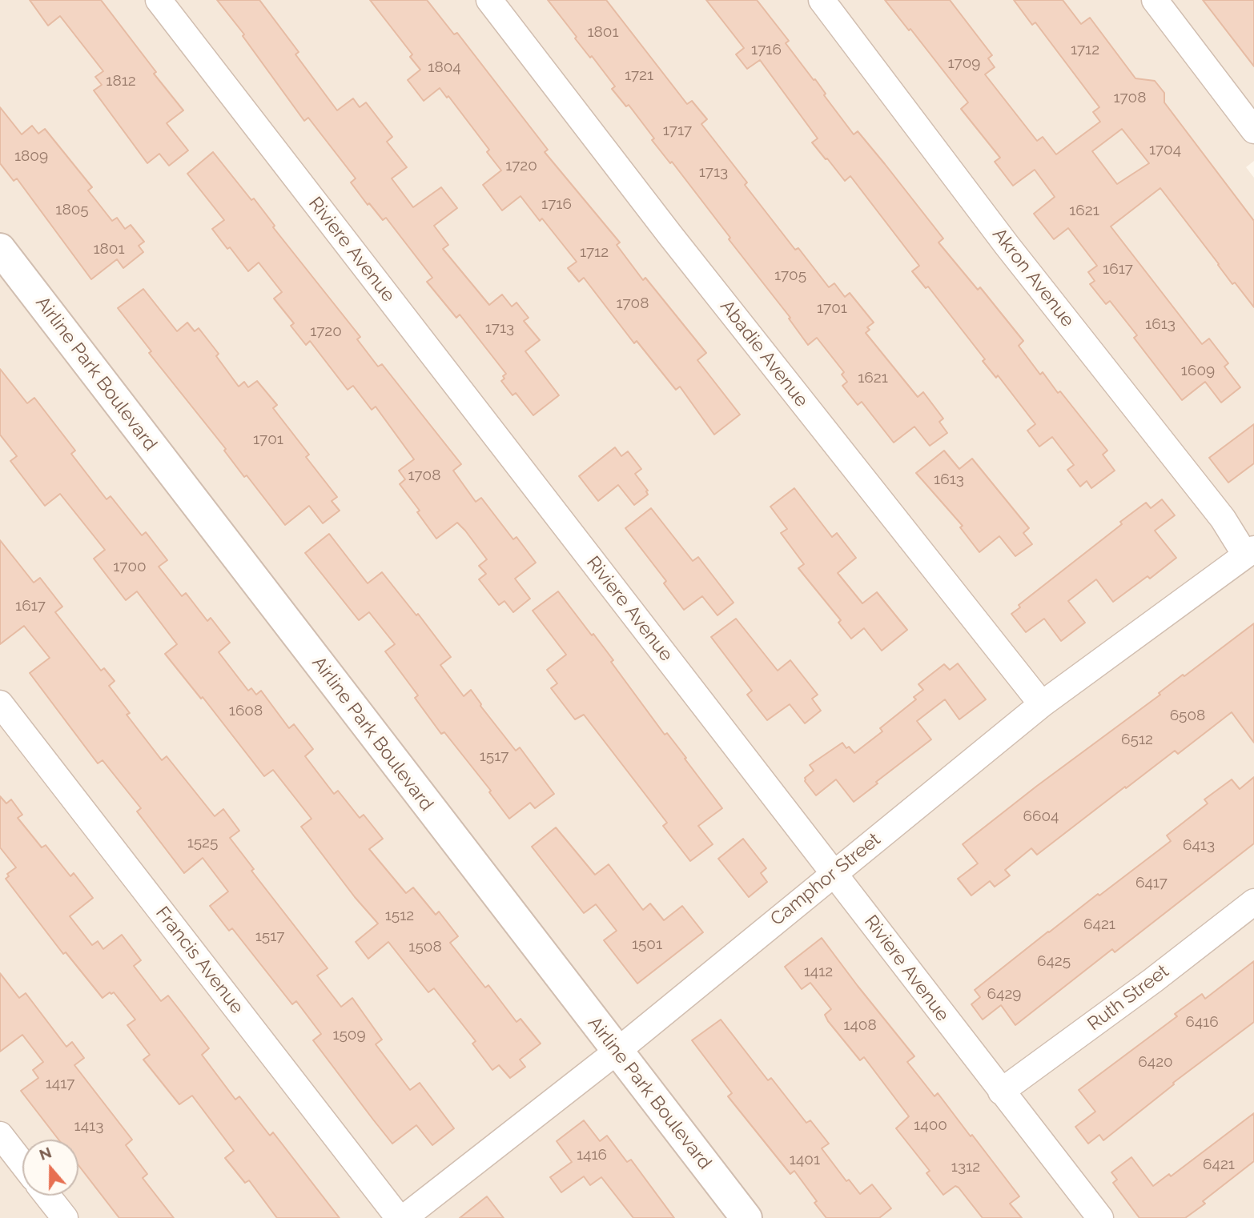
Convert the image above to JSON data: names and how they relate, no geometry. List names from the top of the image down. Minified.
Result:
{"streets":{"street":["Riviere Avenue","Akron Avenue","Abadie Avenue","Airline Park Boulevard","Camphor Street","Francis Avenue","Ruth Street"]},"crossings":[["Riviere Avenue","Camphor Street"],["Riviere Avenue","Ruth Street"],["Akron Avenue","Camphor Street"],["Abadie Avenue","Camphor Street"],["Airline Park Boulevard","Camphor Street"]],"house_numbers":["1801","1716","1712","1709","1804","1721","1812","1708","1717","1704","1809","1720","1713","1716","1805","1621","1801","1712","1617","1705","1708","1701","1613","1713","1720","1609","1621","1701","1708","1613","1700","1617","1608","6508","6512","1517","6604","1525","6413","6417","1512","6421","1517","1501","1508","6425","1412","6429","6416","1408","1509","6420","1417","1400","1413","1416","1401","6421","1312"],"north":"top"}
